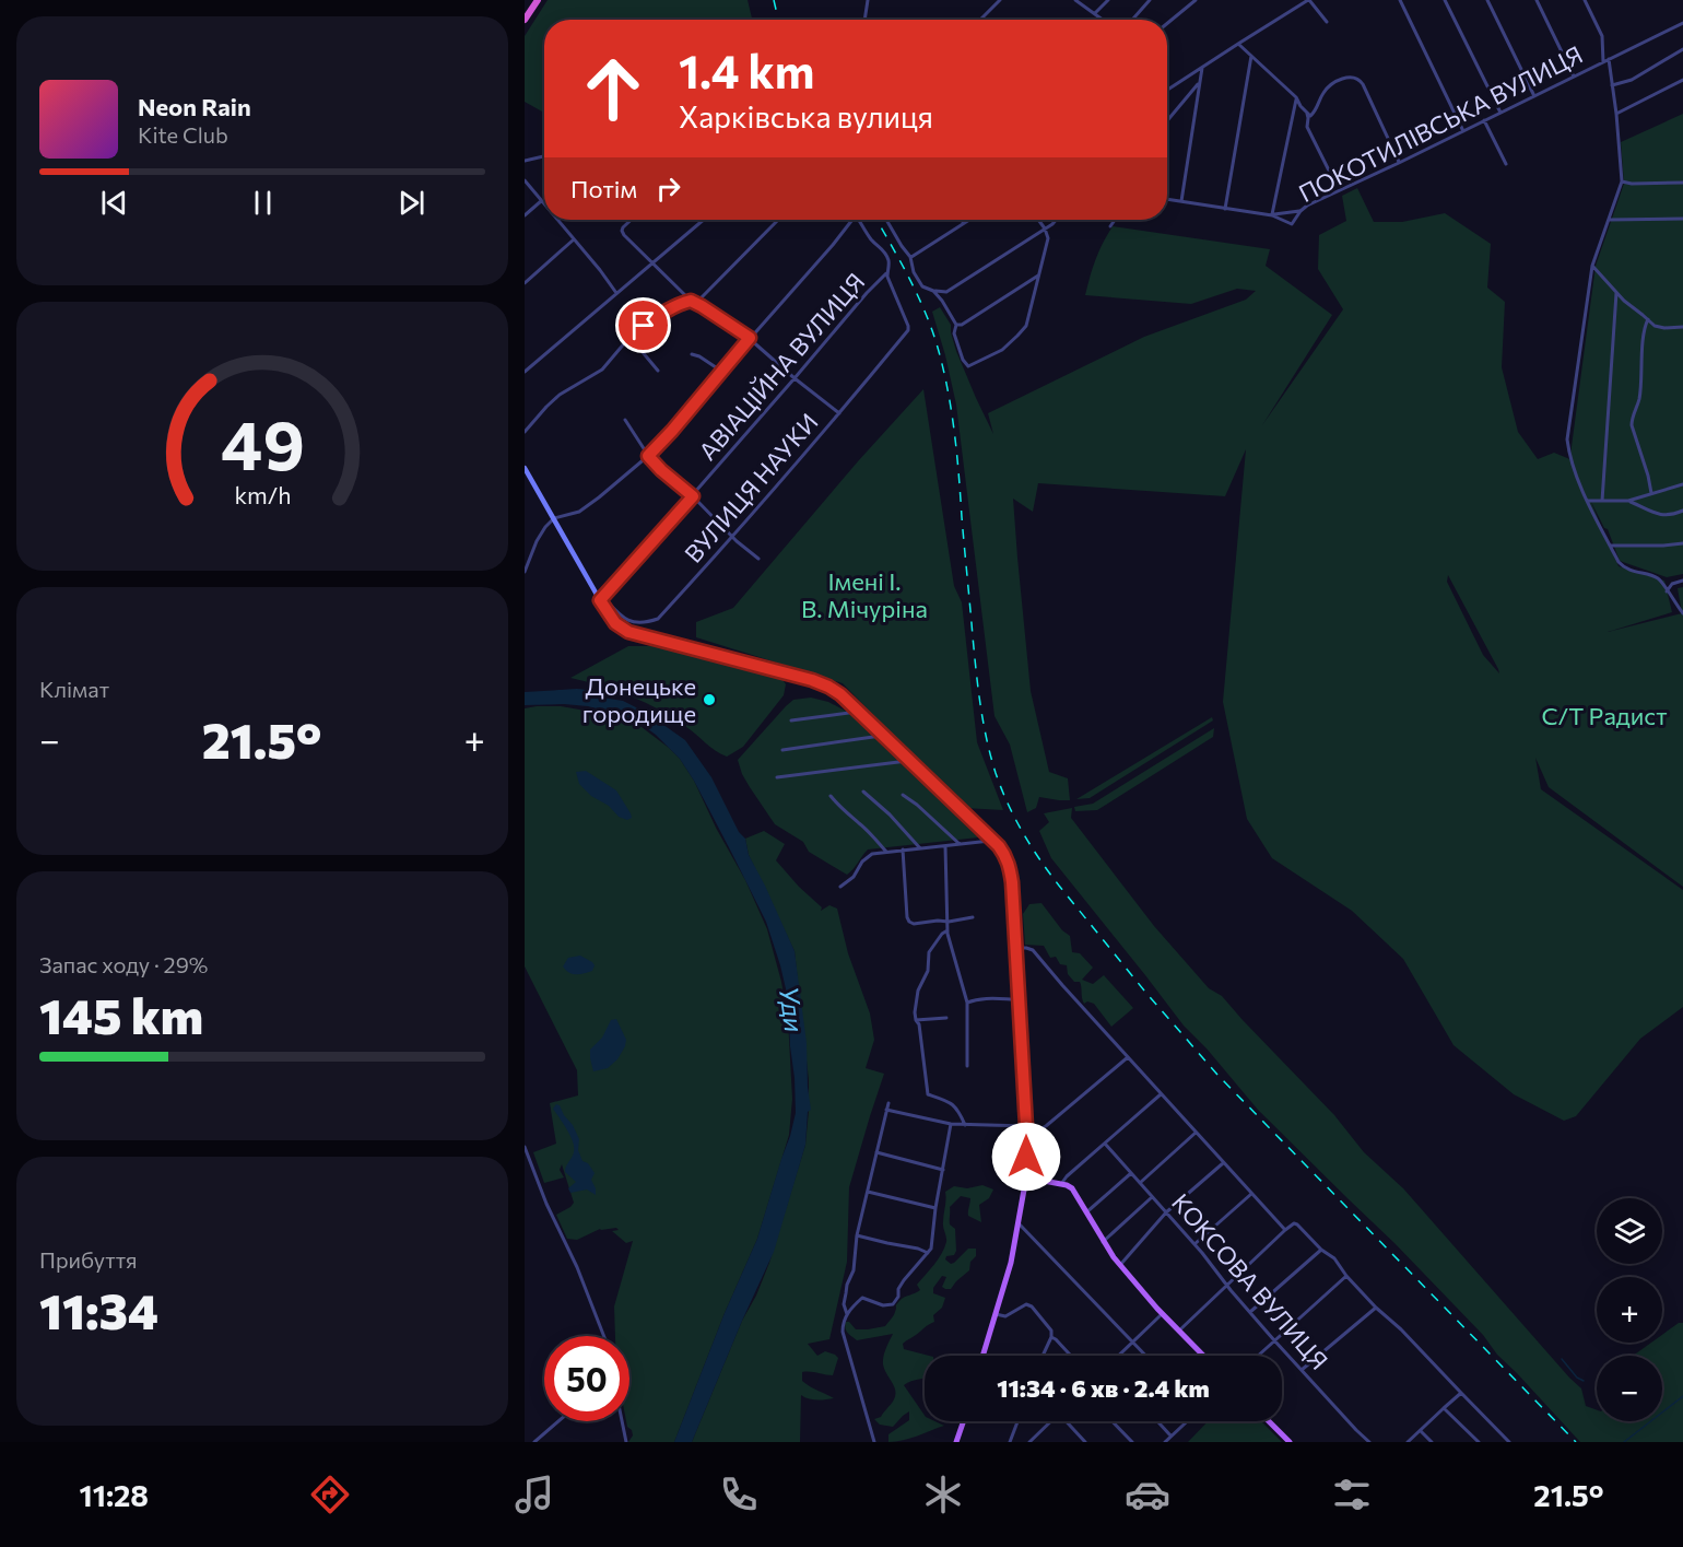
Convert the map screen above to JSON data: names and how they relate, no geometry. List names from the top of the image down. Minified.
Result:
{"streets":{"street":["ПОКОТИЛІВСЬКА ВУЛИЦЯ","АВІАЦІЙНА ВУЛИЦЯ","ВУЛИЦЯ НАУКИ","КОКСОВА ВУЛИЦЯ"]},"crossings":[["АВІАЦІЙНА ВУЛИЦЯ","ВУЛИЦЯ НАУКИ"]],"water":["Уди"],"parks":["Імені І. В. Мічуріна","С/Т Радист"],"places":["Донецьке городище"],"page":{"turn":["1.4 km","Харківська вулиця"],"song":["Neon Rain","Kite Club"],"then":"Потім","tile":["Клімат",["Запас ходу · 29%","145 km"],["Прибуття","11:34"]],"heat":["−","21.5°","+"],"map_buttons":["+","−"],"limit":"50","trip":"11:34 · 6 хв · 2.4 km","tabs":["11:28","21.5°"],"gauge":["49","km/h"]}}
